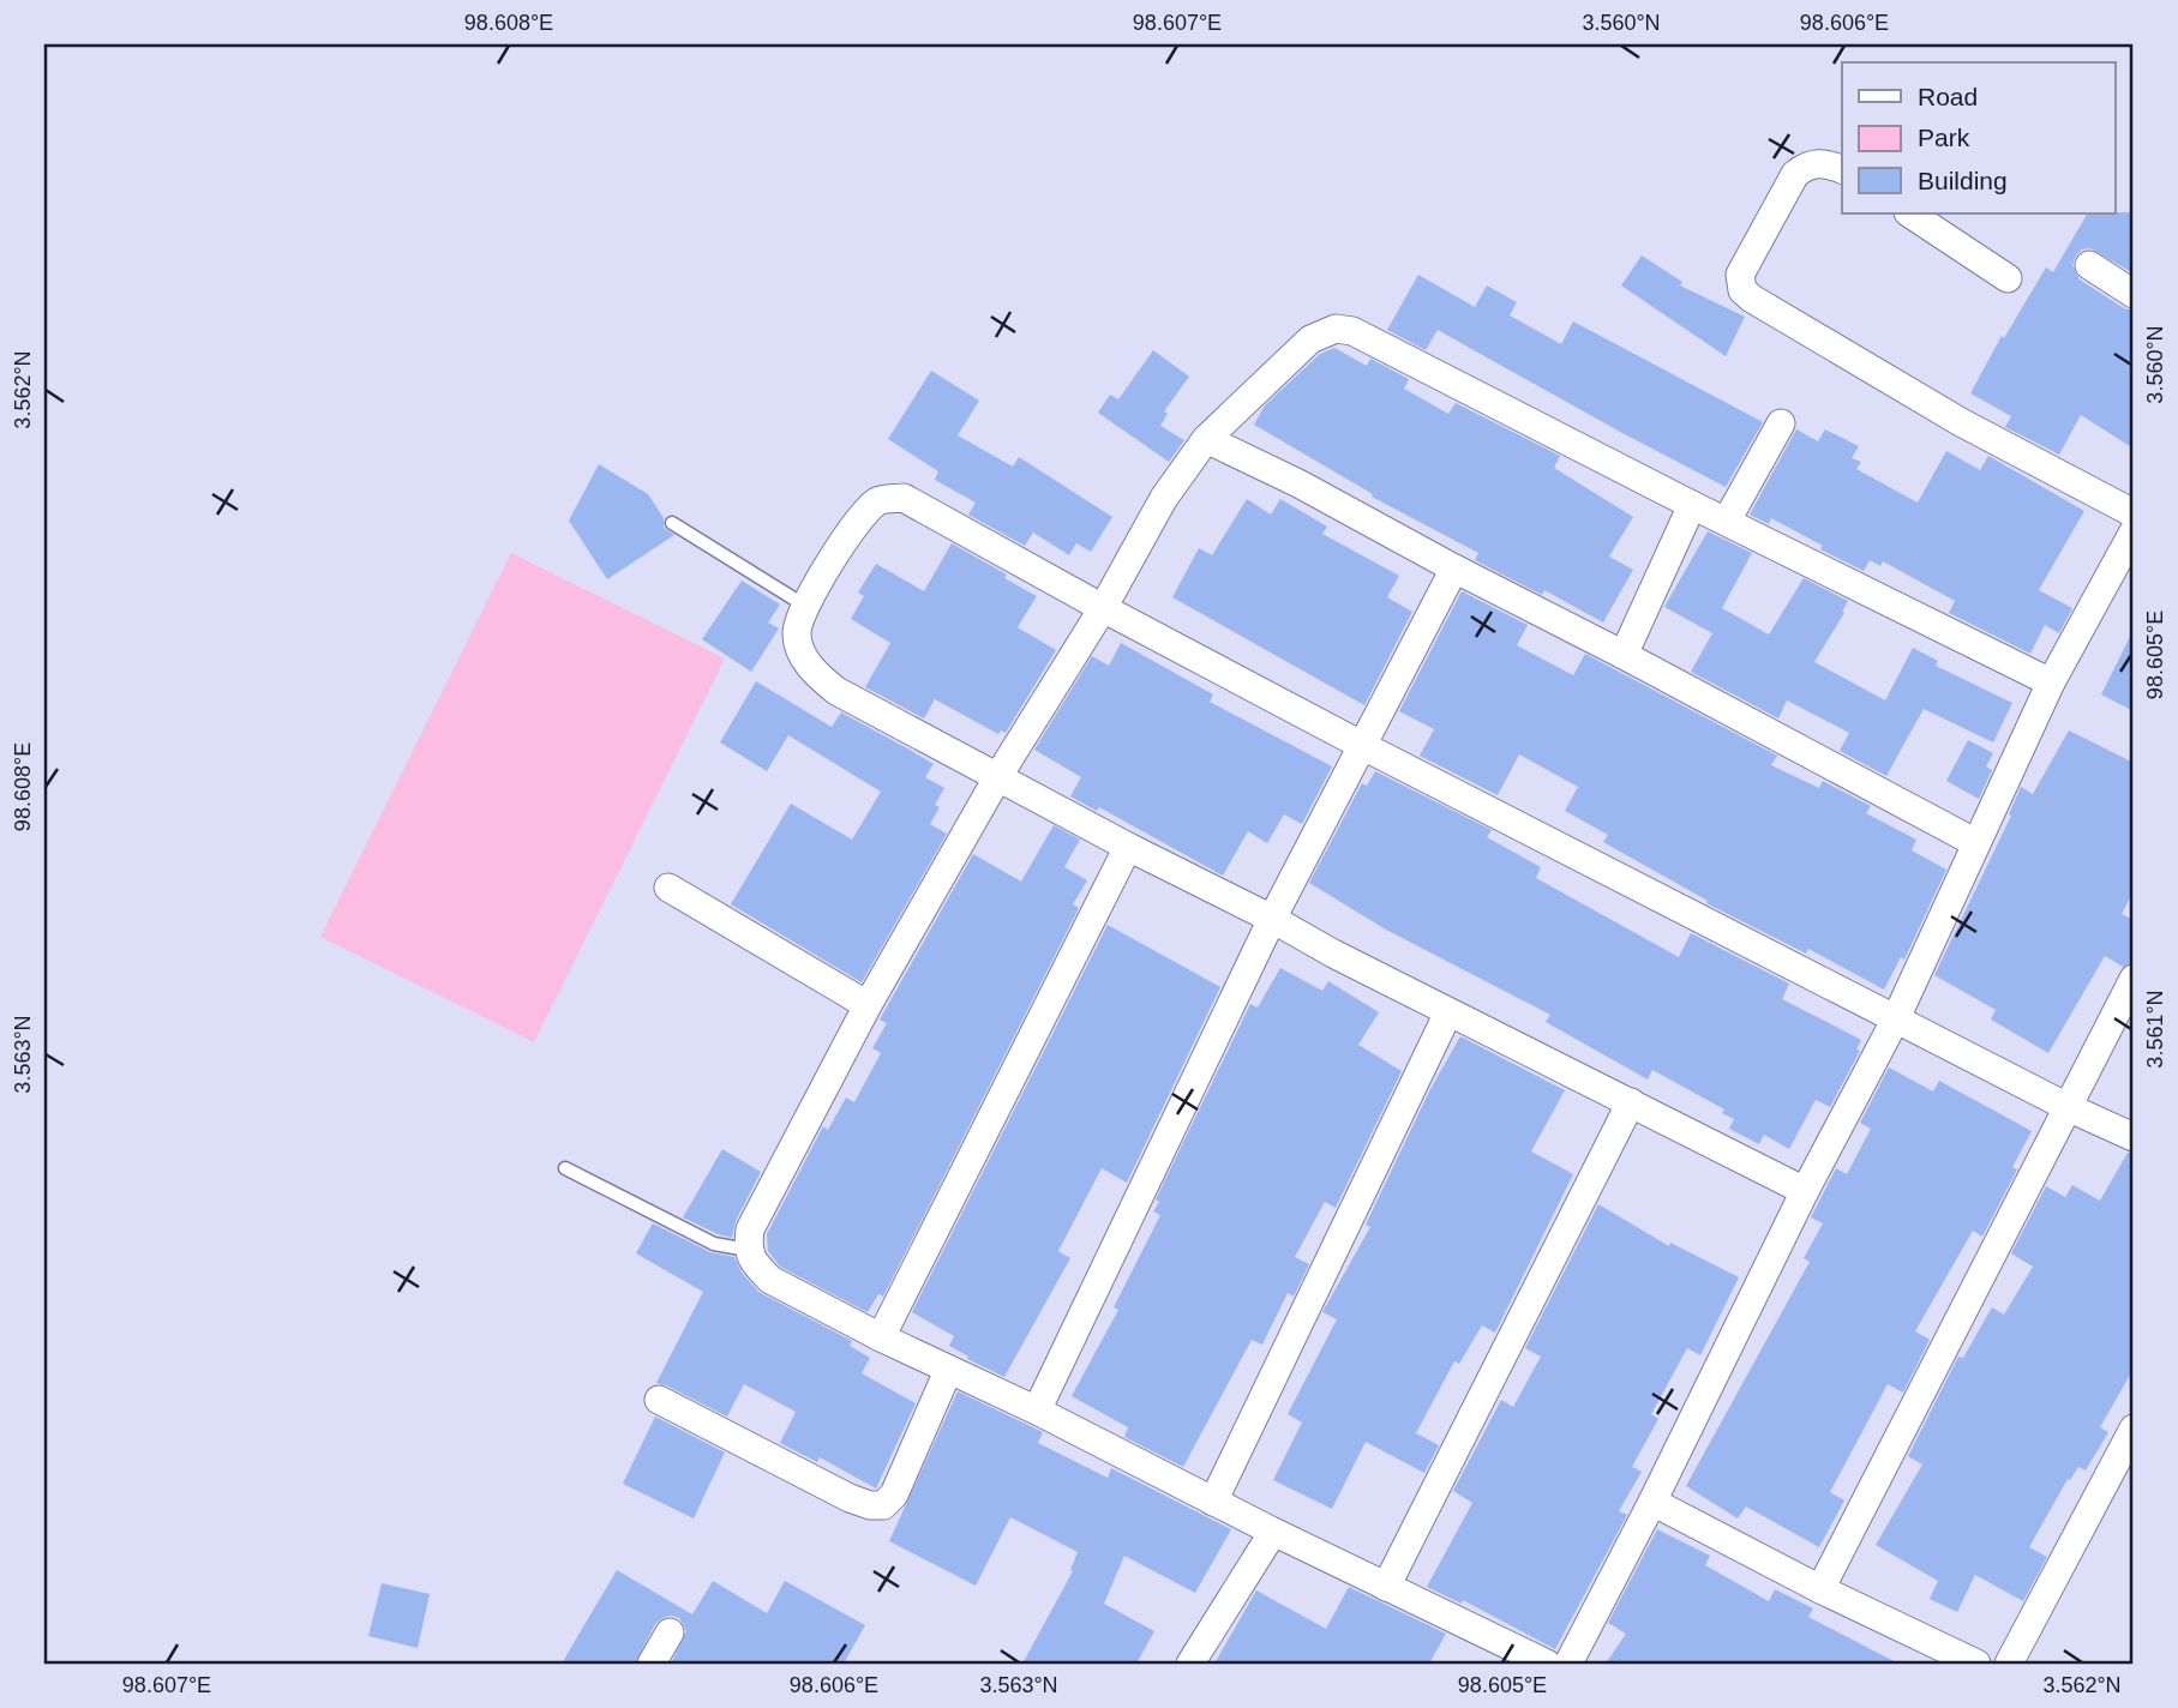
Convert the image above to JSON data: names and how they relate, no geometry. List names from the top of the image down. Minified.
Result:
{"legend":["Road","Park","Building"],"coordinates":["98.608°E","98.607°E","3.560°N","98.606°E","3.562°N","98.605°E","3.561°N","3.563°N"]}
